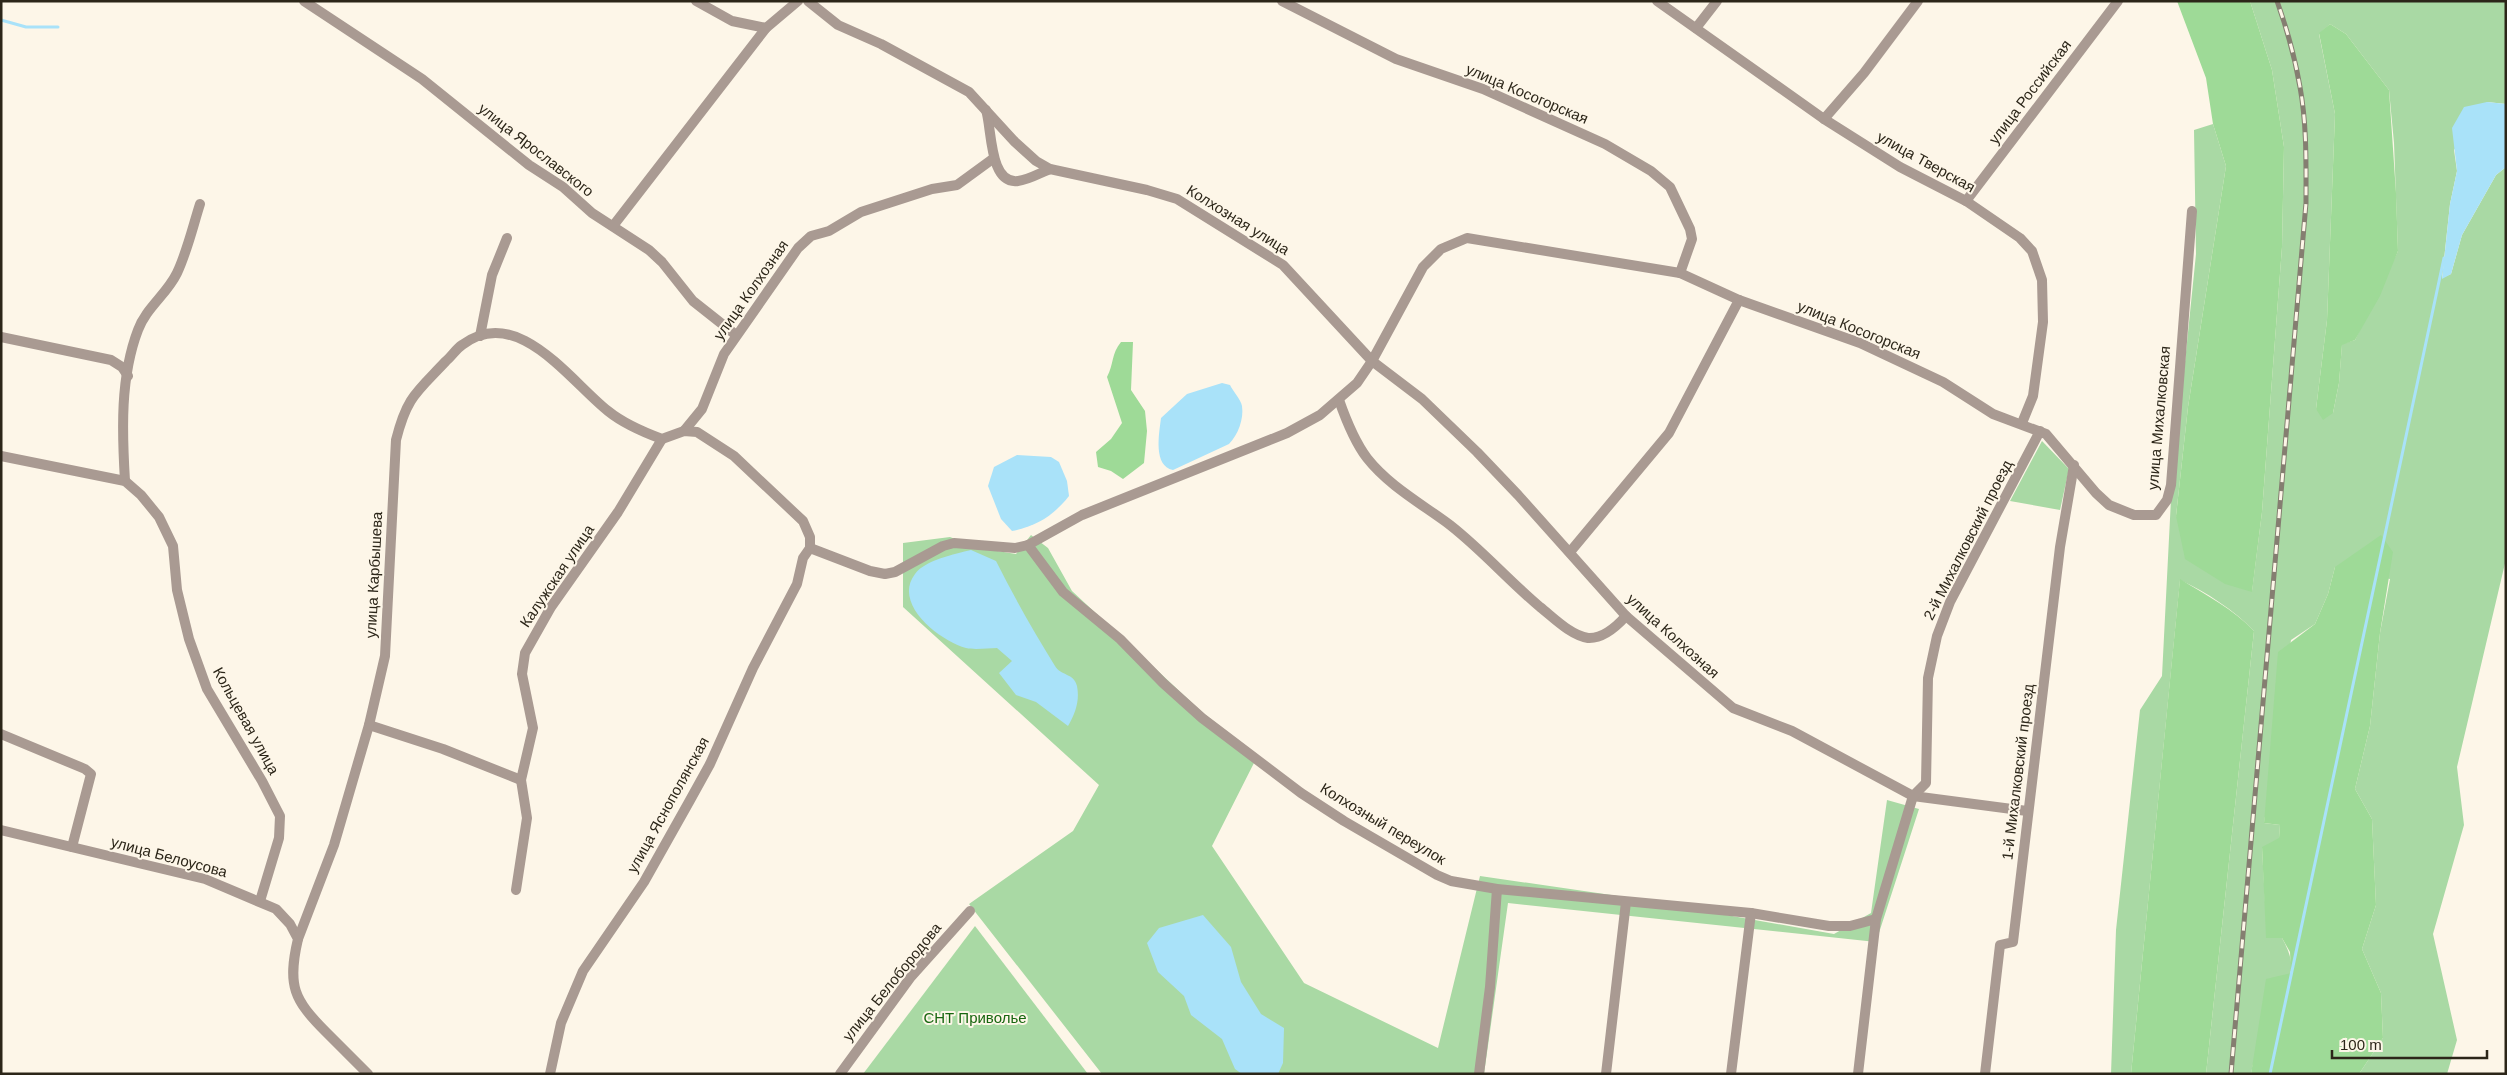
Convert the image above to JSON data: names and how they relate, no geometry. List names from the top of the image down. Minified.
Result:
{"streets":{"street":["улица Российская","улица Косогорская","улица Ярославского","улица Тверская","Колхозная улица","улица Колхозная","улица Михалковская","2-й Михалковский проезд","улица Карбышева","Калужская улица","Кольцевая улица","1-й Михалковский проезд","улица Яснополянская","Колхозный переулок","улица Белоусова","улица Белобородова"]},"crossings":[["улица Российская","улица Тверская"],["улица Косогорская","улица Тверская"],["улица Косогорская","Колхозная улица"],["улица Косогорская","улица Колхозная"],["улица Косогорская","улица Михалковская"],["улица Косогорская","Колхозный переулок"],["улица Ярославского","улица Колхозная"],["улица Тверская","улица Михалковская"],["Колхозная улица","улица Колхозная"],["улица Колхозная","2-й Михалковский проезд"],["улица Колхозная","1-й Михалковский проезд"],["улица Михалковская","2-й Михалковский проезд"],["улица Михалковская","1-й Михалковский проезд"],["2-й Михалковский проезд","Колхозный переулок"],["улица Карбышева","улица Белоусова"],["Кольцевая улица","улица Белоусова"]],"parks":["СНТ Приволье"],"scale_bar":"100 m"}
